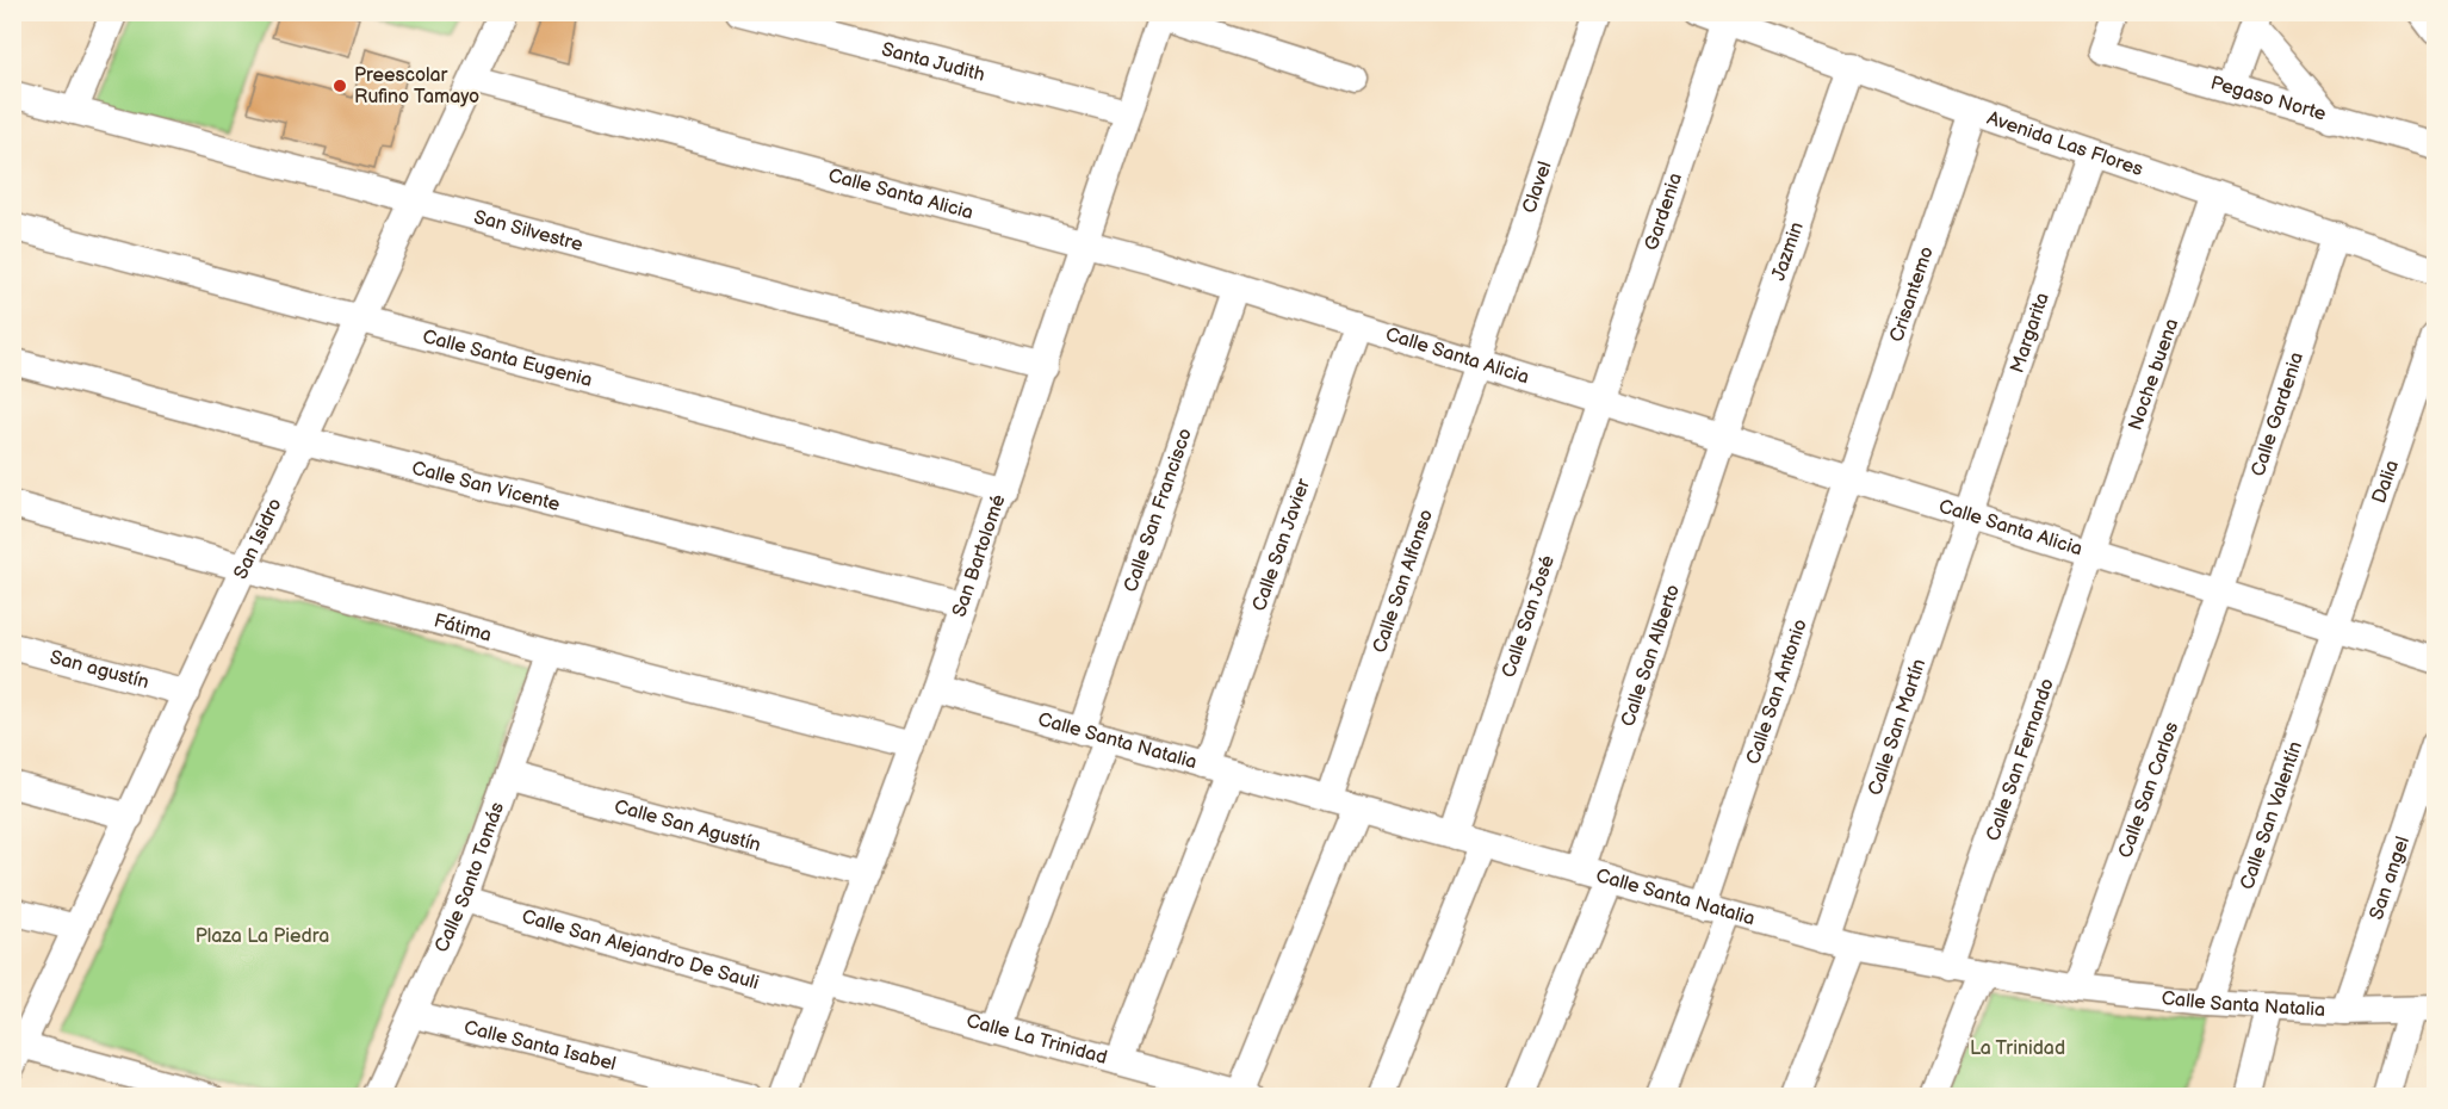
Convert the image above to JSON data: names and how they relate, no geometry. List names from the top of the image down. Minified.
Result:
{"streets":{"street":["Santa Judith","Pegaso Norte","Avenida Las Flores","Clavel","Calle Santa Alicia","Gardenia","San Silvestre","Jazmin","Crisantemo","Margarita","Calle Santa Eugenia","Noche buena","Calle Gardenia","Dalia","Calle San Vicente","Calle San Francisco","San Isidro","Calle San Javier","San Bartolomé","Calle San Alfonso","Calle San José","Fátima","Calle San Alberto","San agustín","Calle San Antonio","Calle San Martín","Calle Santa Natalia","Calle San Fernando","Calle San Carlos","Calle San Valentín","Calle San Agustín","Calle Santo Tomás","San angel","Calle San Alejandro De Sauli","Calle La Trinidad","Calle Santa Isabel"]},"crossings":[["Santa Judith","San Bartolomé"],["Avenida Las Flores","Gardenia"],["Avenida Las Flores","Jazmin"],["Avenida Las Flores","Crisantemo"],["Avenida Las Flores","Margarita"],["Avenida Las Flores","Noche buena"],["Avenida Las Flores","Calle Gardenia"],["Clavel","Calle Santa Alicia"],["Clavel","Calle San Alfonso"],["Calle Santa Alicia","Gardenia"],["Calle Santa Alicia","Jazmin"],["Calle Santa Alicia","Crisantemo"],["Calle Santa Alicia","Margarita"],["Calle Santa Alicia","Noche buena"],["Calle Santa Alicia","Calle Gardenia"],["Calle Santa Alicia","Dalia"],["Calle Santa Alicia","Calle San Francisco"],["Calle Santa Alicia","San Isidro"],["Calle Santa Alicia","Calle San Javier"],["Calle Santa Alicia","San Bartolomé"],["Calle Santa Alicia","Calle San Alfonso"],["Calle Santa Alicia","Calle San José"],["Calle Santa Alicia","Calle San Alberto"],["Calle Santa Alicia","Calle San Antonio"],["Calle Santa Alicia","Calle San Martín"],["Calle Santa Alicia","Calle San Fernando"],["Calle Santa Alicia","Calle San Carlos"],["Calle Santa Alicia","Calle San Valentín"],["Gardenia","Calle San José"],["San Silvestre","San Isidro"],["San Silvestre","San Bartolomé"],["Jazmin","Calle San Alberto"],["Crisantemo","Calle San Antonio"],["Margarita","Calle San Martín"],["Calle Santa Eugenia","San Isidro"],["Calle Santa Eugenia","San Bartolomé"],["Noche buena","Calle San Fernando"],["Calle Gardenia","Calle San Carlos"],["Dalia","Calle San Valentín"],["Calle San Vicente","San Isidro"],["Calle San Vicente","San Bartolomé"],["Calle San Francisco","Calle Santa Natalia"],["San Isidro","Fátima"],["San Isidro","San agustín"],["Calle San Javier","Calle Santa Natalia"],["San Bartolomé","Fátima"],["San Bartolomé","Calle Santa Natalia"],["San Bartolomé","Calle San Agustín"],["San Bartolomé","Calle San Alejandro De Sauli"],["San Bartolomé","Calle La Trinidad"],["Calle San Alfonso","Calle Santa Natalia"],["Calle San José","Calle Santa Natalia"],["Fátima","Calle Santo Tomás"],["Calle San Alberto","Calle Santa Natalia"],["Calle San Antonio","Calle Santa Natalia"],["Calle San Martín","Calle Santa Natalia"],["Calle Santa Natalia","Calle San Fernando"],["Calle Santa Natalia","Calle San Carlos"],["Calle Santa Natalia","Calle San Valentín"],["Calle Santa Natalia","San angel"],["Calle San Agustín","Calle Santo Tomás"],["Calle Santo Tomás","Calle San Alejandro De Sauli"],["Calle Santo Tomás","Calle Santa Isabel"],["Calle San Alejandro De Sauli","Calle La Trinidad"]],"parks":["Plaza La Piedra","La Trinidad"],"places":["Preescolar Rufino Tamayo"]}
